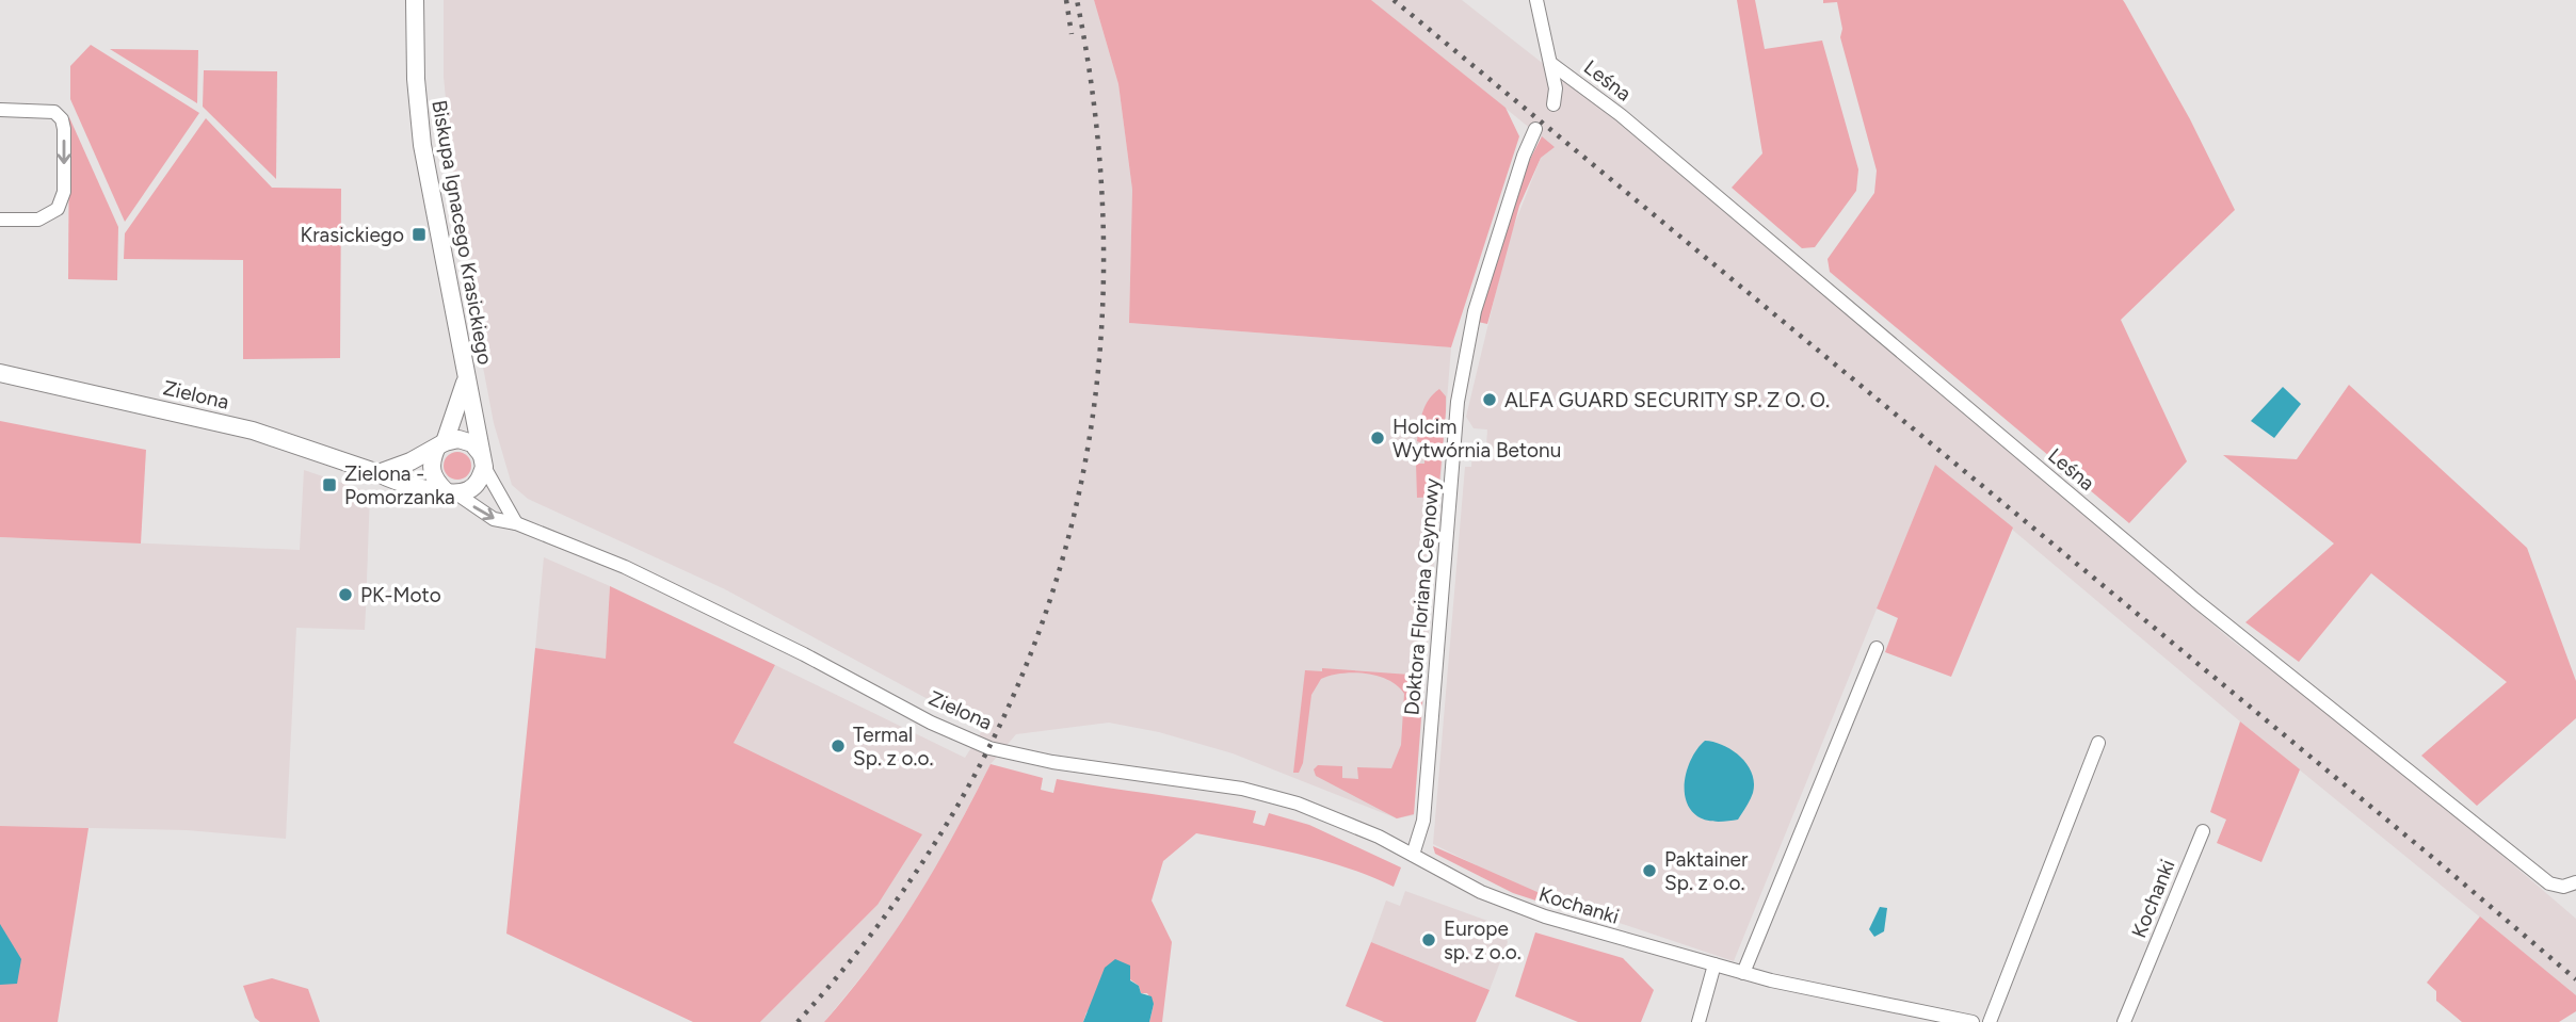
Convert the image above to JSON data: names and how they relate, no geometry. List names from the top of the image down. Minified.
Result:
{"streets":{"street":["Leśna","Biskupa Ignacego Krasickiego","Zielona","Doktora Floriana Ceynowy","Kochanki"]},"crossings":[["Biskupa Ignacego Krasickiego","Zielona"],["Zielona","Doktora Floriana Ceynowy"],["Zielona","Kochanki"],["Doktora Floriana Ceynowy","Kochanki"]],"places":{"transit":["Krasickiego","Zielona - Pomorzanka"],"other":["ALFA GUARD SECURITY SP. Z O. O.","Holcim Wytwórnia Betonu","PK-Moto","Termal Sp. z o.o.","Paktainer Sp. z o.o.","Europe sp. z o.o."]}}
